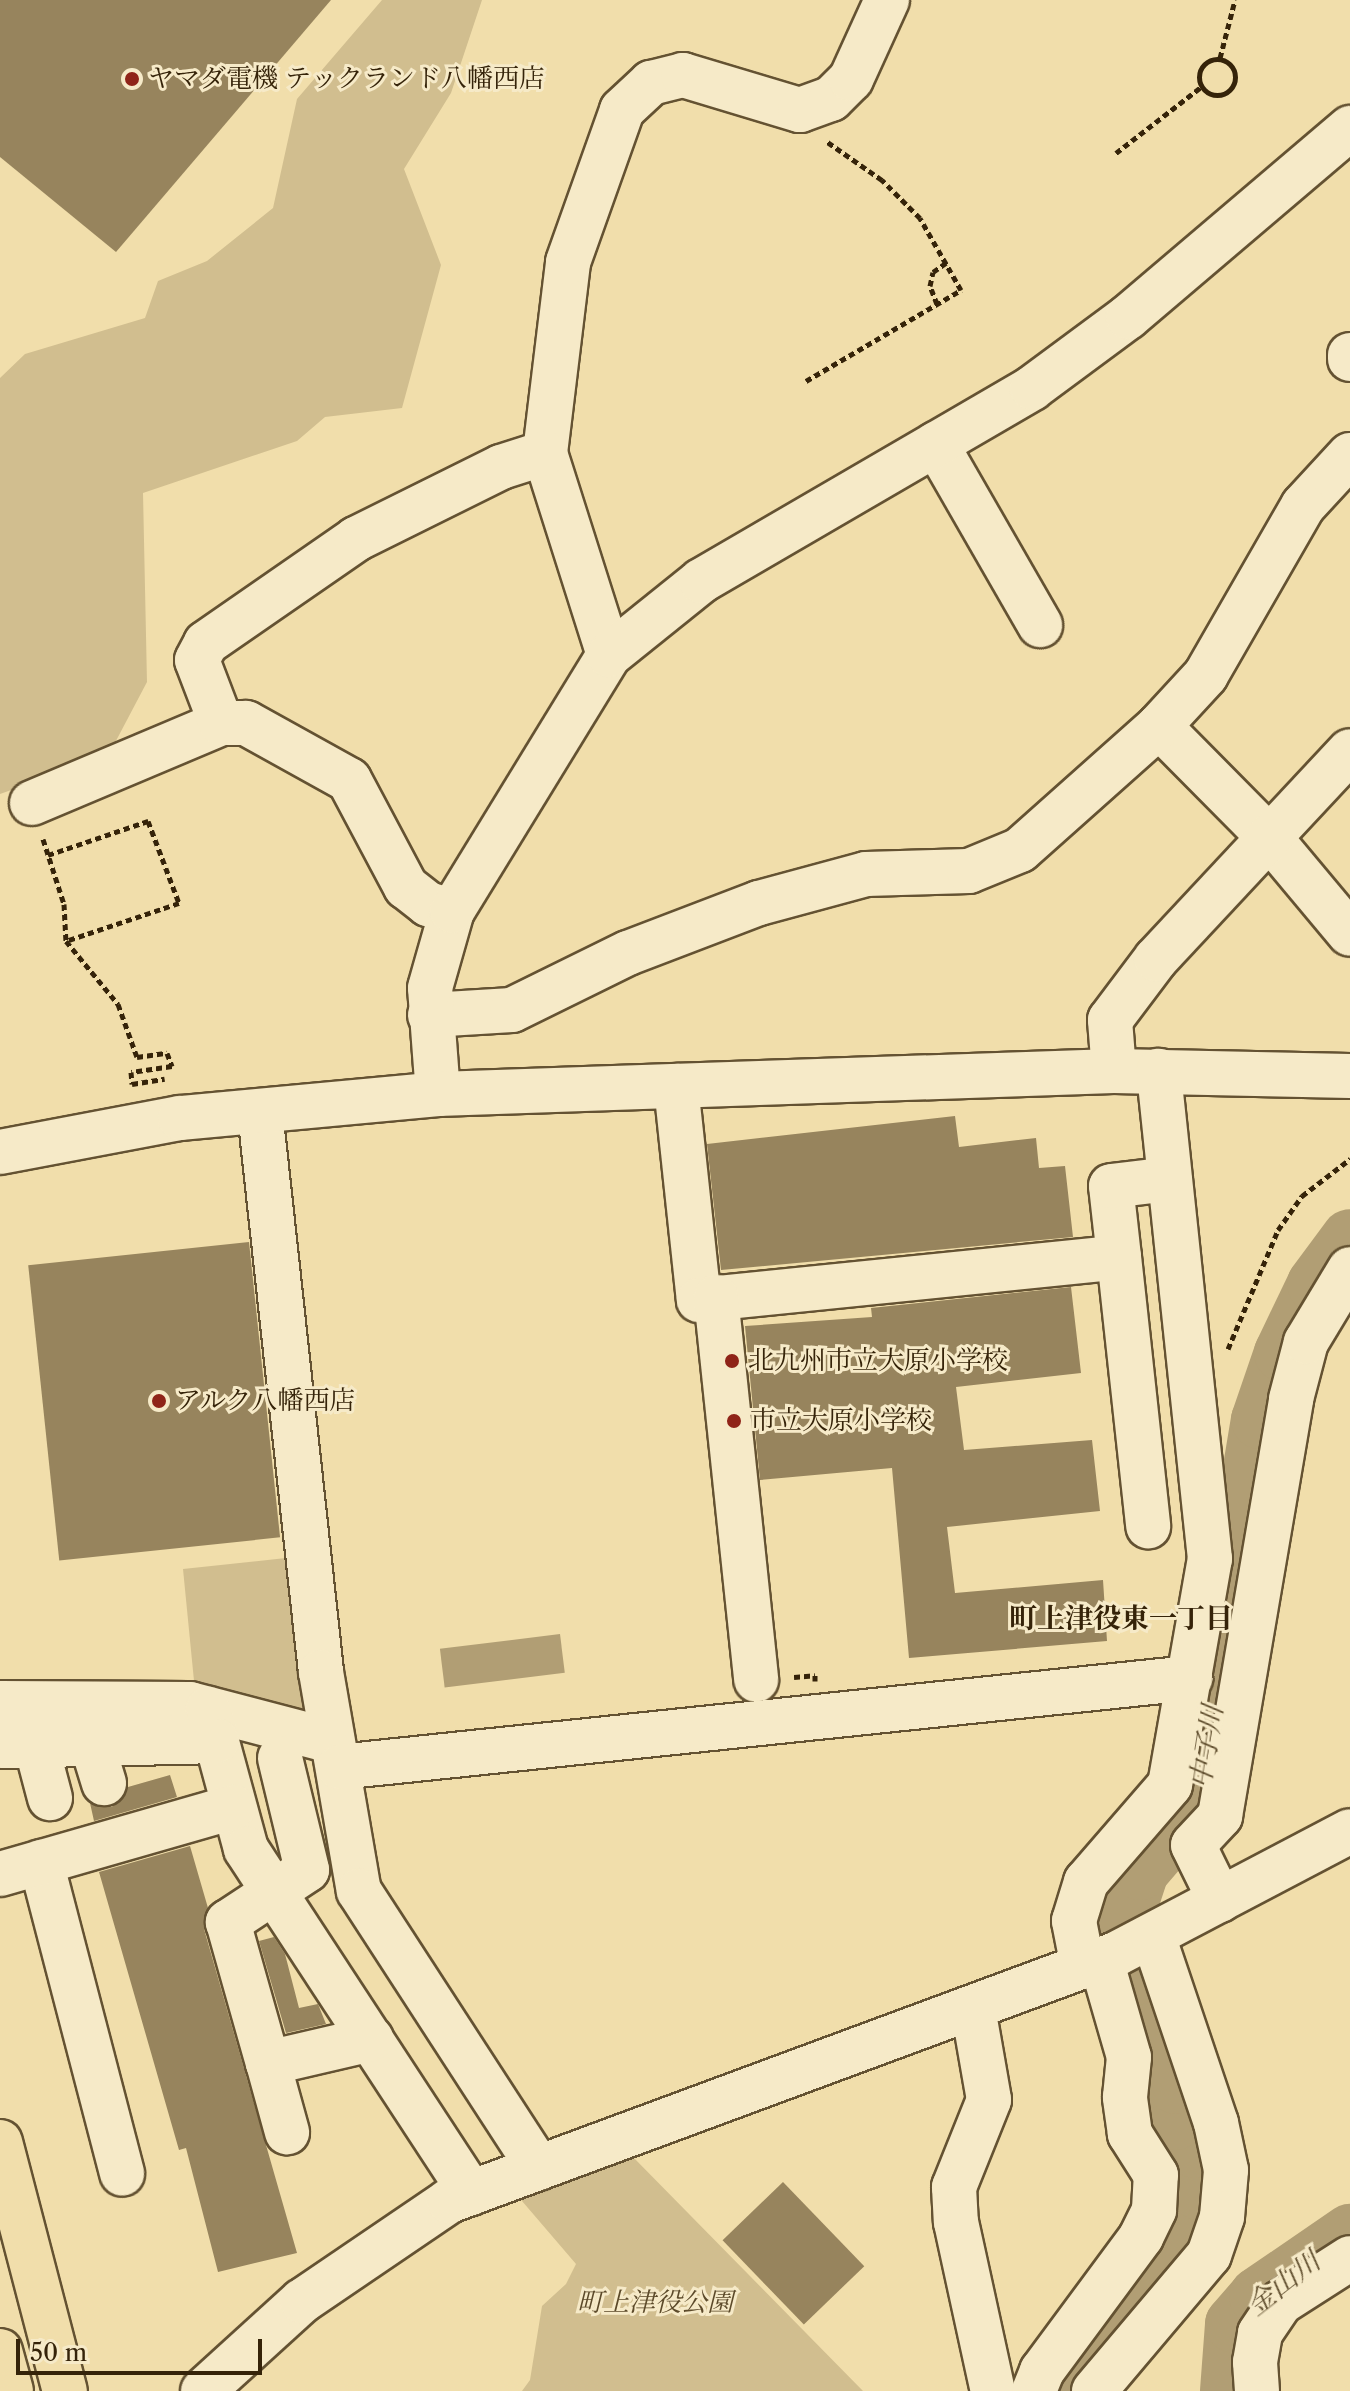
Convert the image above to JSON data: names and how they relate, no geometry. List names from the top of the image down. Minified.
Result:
{"districts":["町上津役東一丁目"],"water":["中子川","金山川"],"parks":["町上津役公園"],"places":["ヤマダ電機 テックランド八幡西店","北九州市立大原小学校","アルク八幡西店","市立大原小学校"],"scale_bar":"50 m"}
